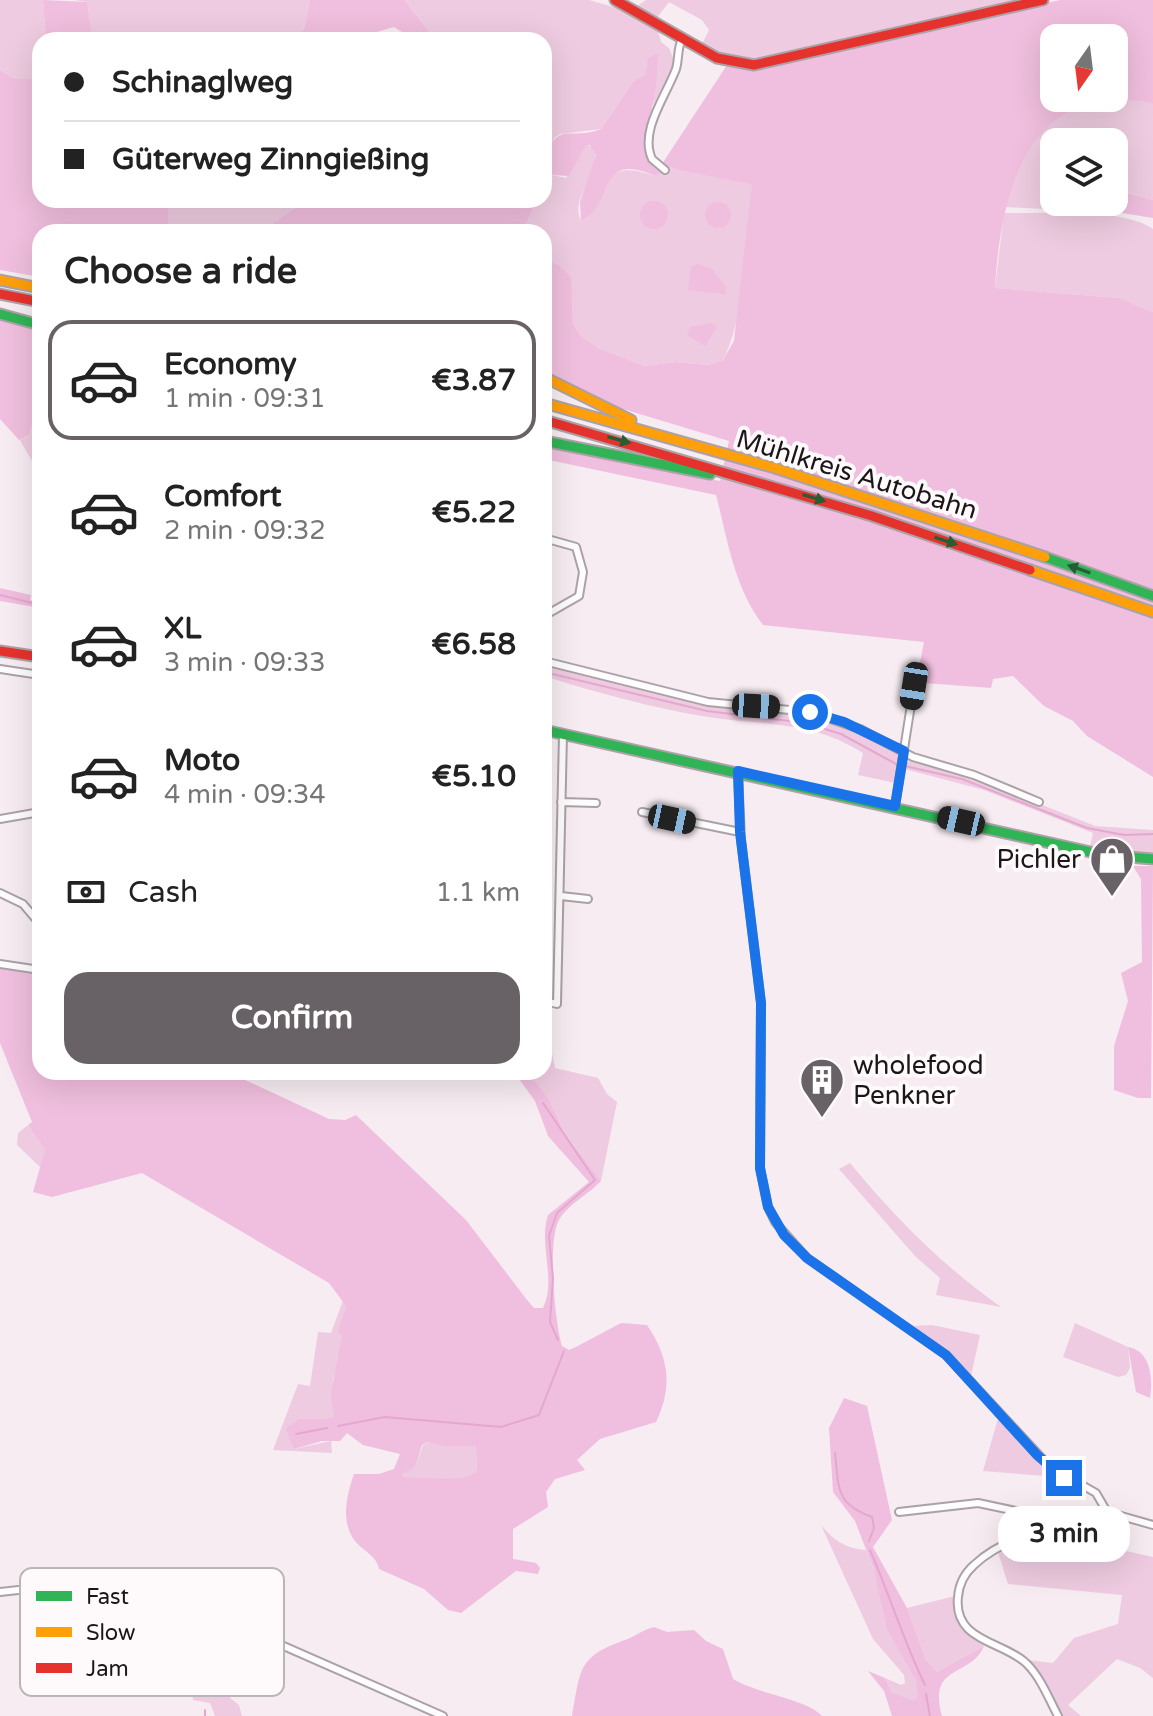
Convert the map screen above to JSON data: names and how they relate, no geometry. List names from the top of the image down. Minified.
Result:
{"streets":{"main road":["Mühlkreis Autobahn"]},"places":{"shop":["Pichler"],"building":["wholefood Penkner"]},"legend":["Fast","Slow","Jam"],"north":"bottom","page":{"banner":["Schinaglweg","Güterweg Zinngießing"],"heading":"Choose a ride","list":[{"name":"Economy","note":"1 min · 09:31","value":"€3.87"},{"name":"Comfort","note":"2 min · 09:32","value":"€5.22"},{"name":"XL","note":"3 min · 09:33","value":"€6.58"},{"name":"Moto","note":"4 min · 09:34","value":"€5.10"}],"pay":["Cash","1.1 km"],"buttons":"Confirm","bubble":"3 min"}}
